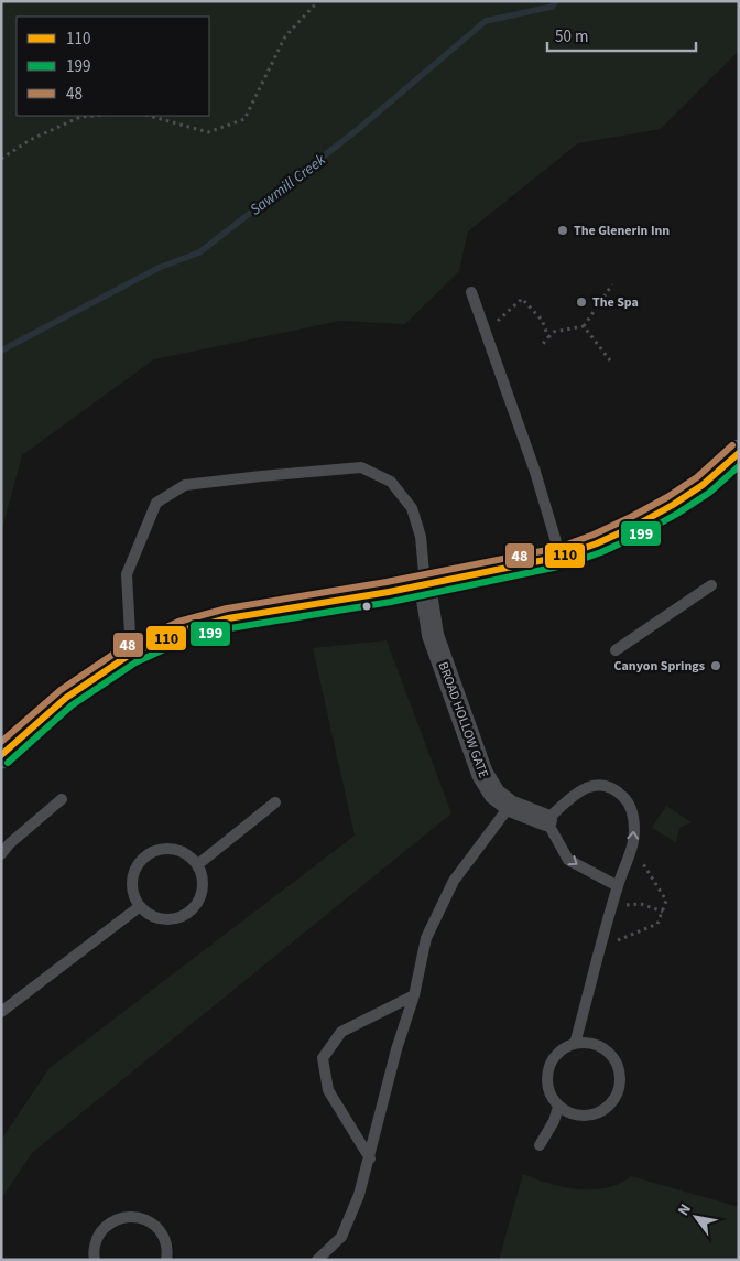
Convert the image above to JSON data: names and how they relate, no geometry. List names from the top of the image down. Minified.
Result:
{"streets":{"street":["BROAD HOLLOW GATE"]},"water":["Sawmill Creek"],"places":["The Glenerin Inn","The Spa","Canyon Springs"],"lines":["transit line 48","transit line 110","transit line 199"],"legend":["110","199","48"],"scale_bar":"50 m","north":"top left"}
